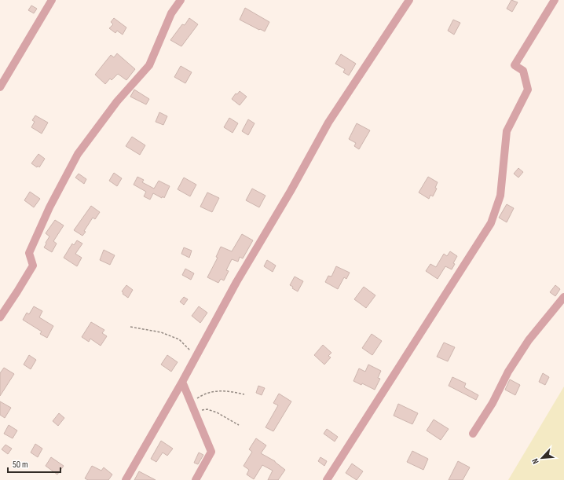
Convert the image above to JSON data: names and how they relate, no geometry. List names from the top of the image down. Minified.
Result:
{"scale_bar":"50 m","north":"bottom left"}
